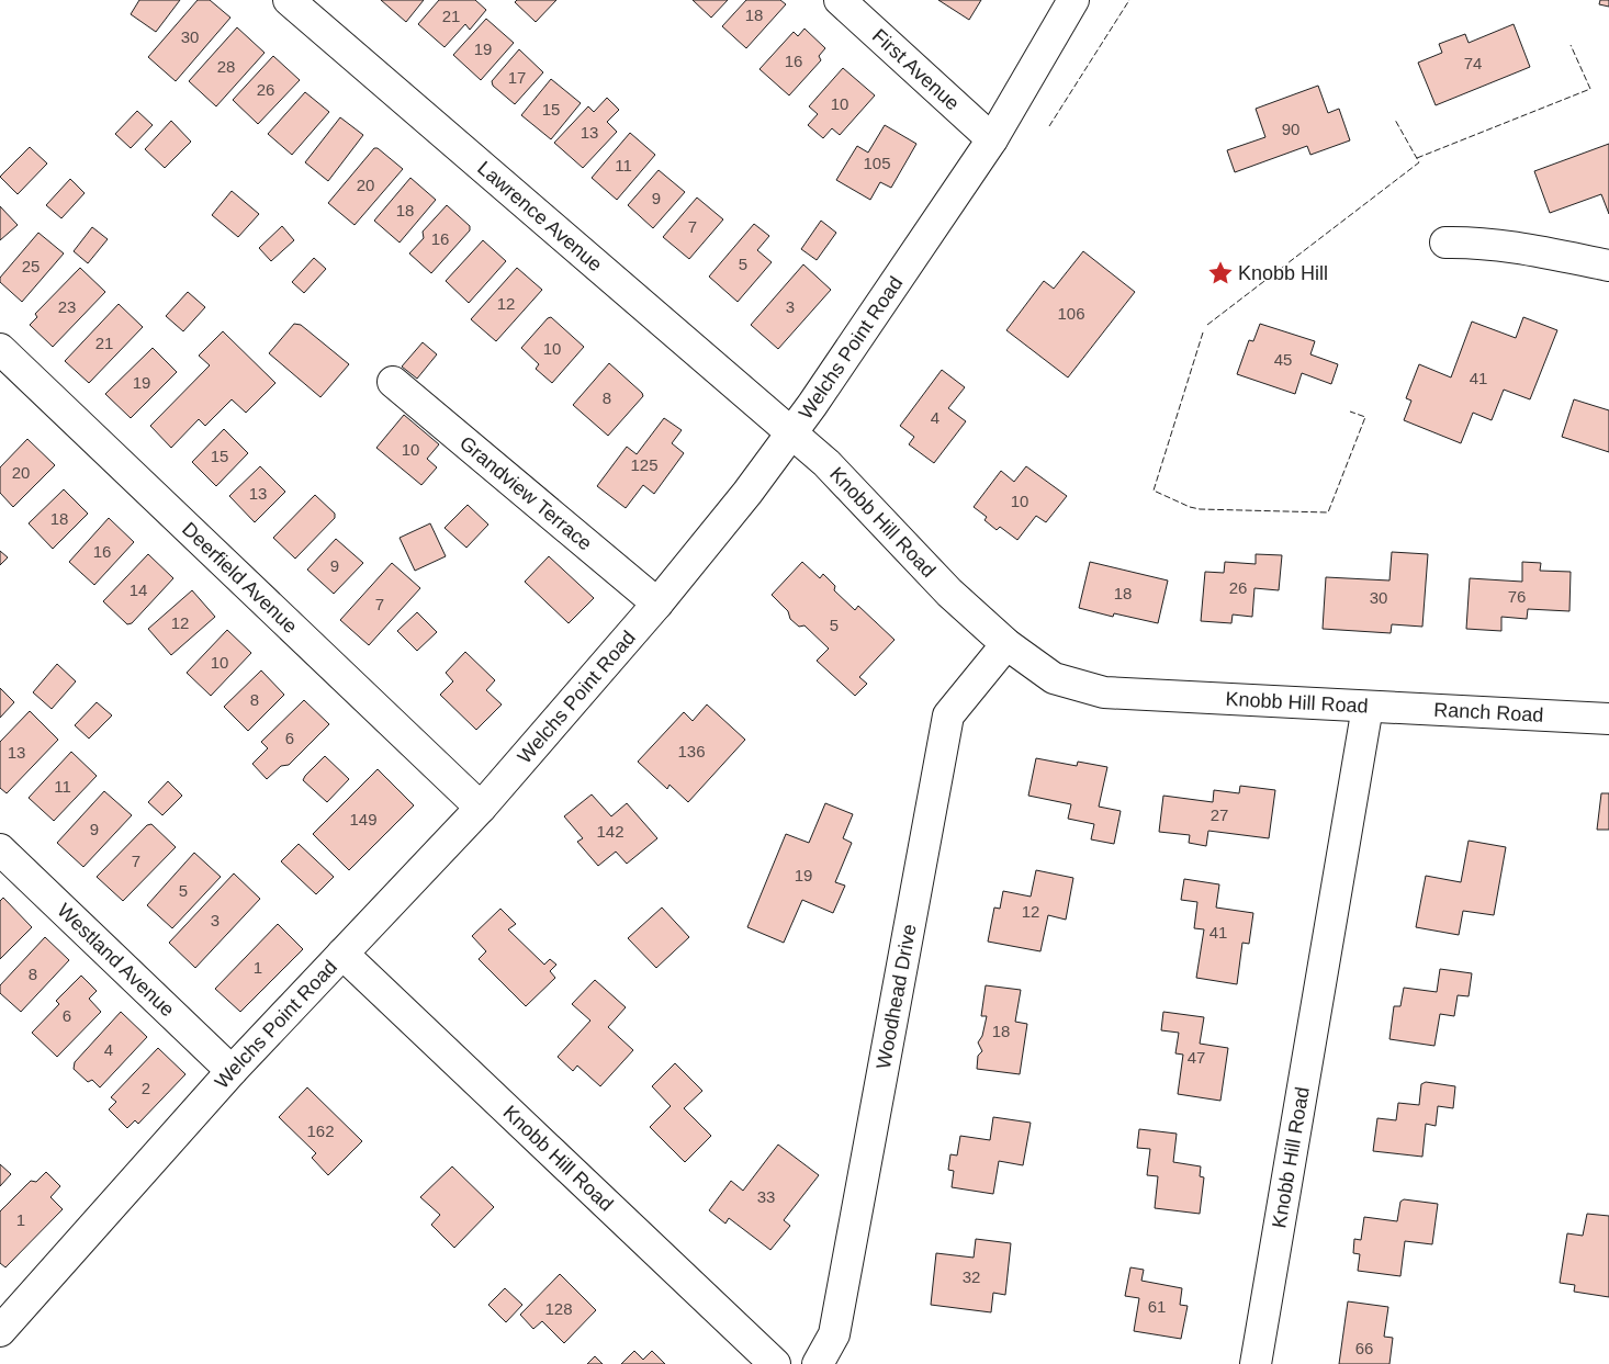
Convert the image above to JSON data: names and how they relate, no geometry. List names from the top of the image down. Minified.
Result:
{"streets":{"street":["First Avenue","Lawrence Avenue","Welchs Point Road","Grandview Terrace","Knobb Hill Road","Deerfield Avenue","Ranch Road","Westland Avenue","Woodhead Drive"]},"crossings":[["First Avenue","Welchs Point Road"],["Lawrence Avenue","Welchs Point Road"],["Lawrence Avenue","Knobb Hill Road"],["Welchs Point Road","Grandview Terrace"],["Welchs Point Road","Knobb Hill Road"],["Welchs Point Road","Deerfield Avenue"],["Welchs Point Road","Westland Avenue"],["Knobb Hill Road","Ranch Road"],["Knobb Hill Road","Woodhead Drive"]],"places":{"place":["Knobb Hill"]},"house_numbers":["18","21","30","19","16","74","28","17","26","10","15","90","13","105","11","20","9","18","7","16","5","25","12","23","3","106","21","10","45","41","19","8","4","10","15","125","20","13","10","18","16","9","26","14","18","76","30","7","12","5","10","8","6","136","13","11","27","149","9","142","7","19","5","12","3","41","1","8","6","18","4","47","2","162","33","1","32","61","128","66"]}
